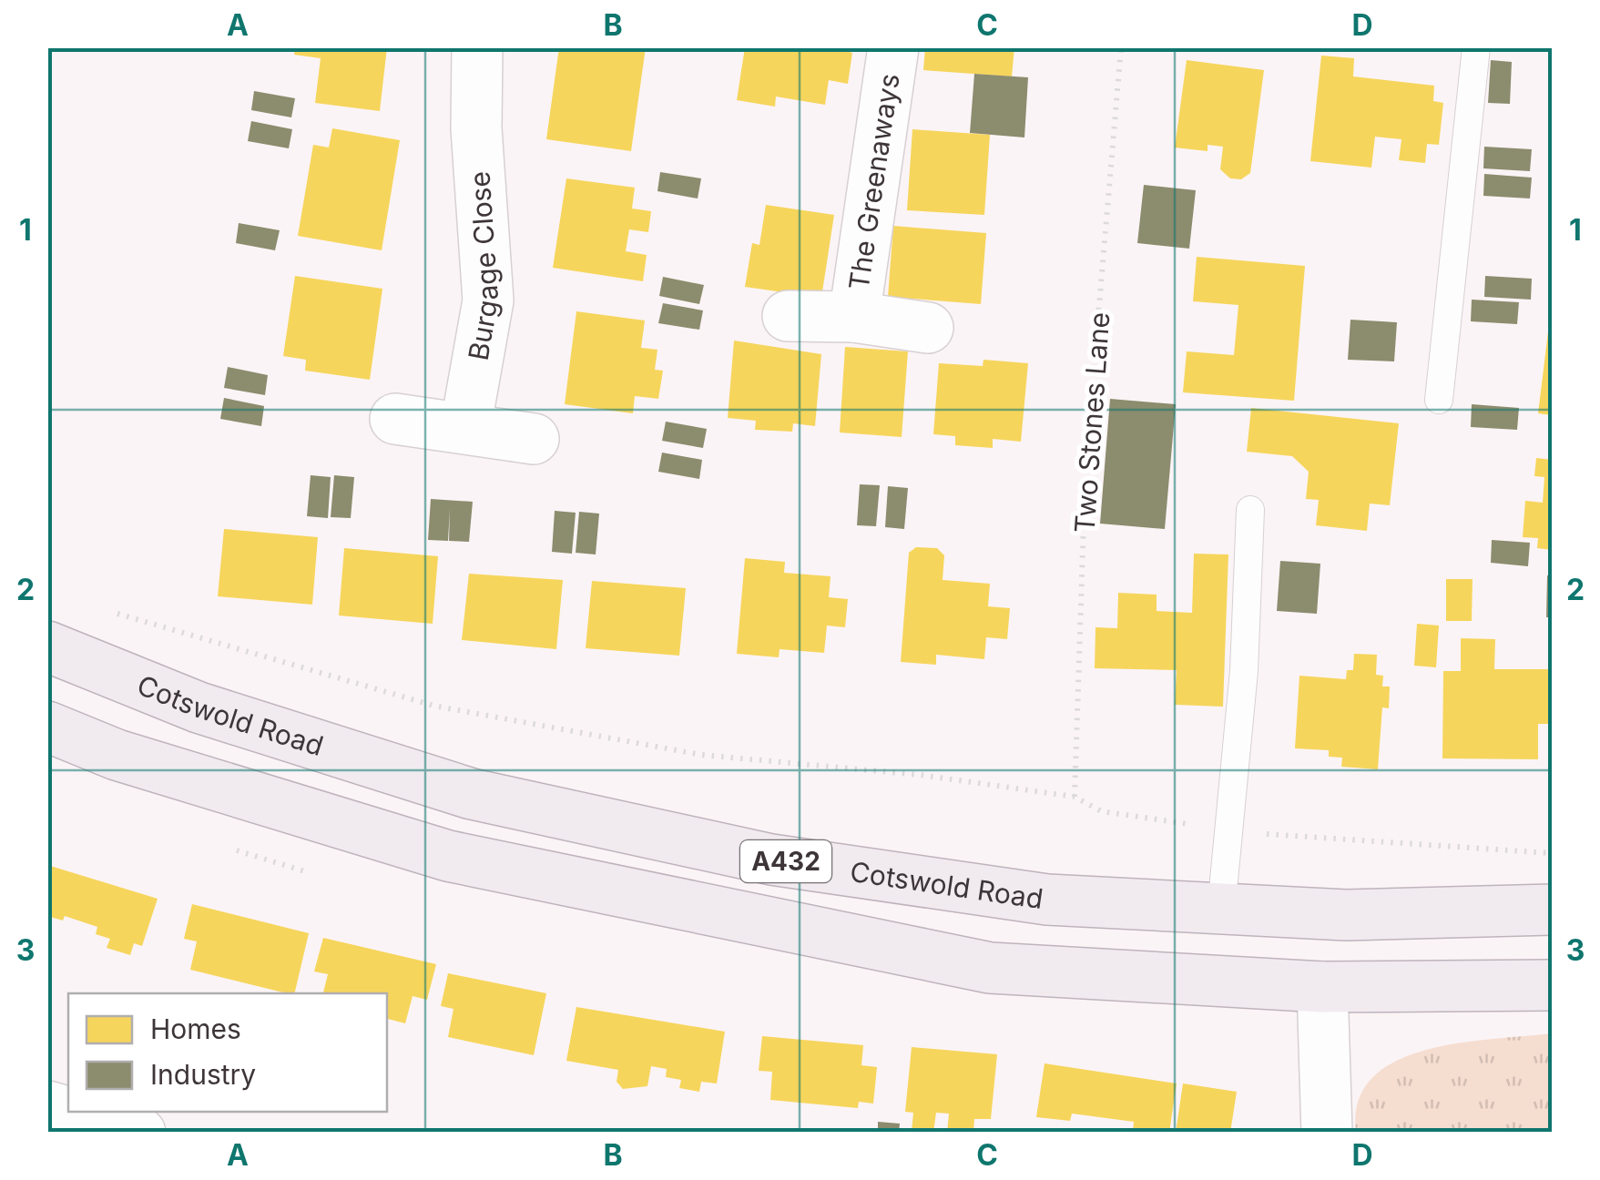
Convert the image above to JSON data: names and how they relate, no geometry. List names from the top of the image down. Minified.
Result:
{"streets":{"main road":["Cotswold Road","A432"],"street":["The Greenaways","Burgage Close"],"path":["Two Stones Lane"]},"legend":["Homes","Industry"],"grid":{"columns":["A","B","C","D"],"rows":["1","2","3"]}}
